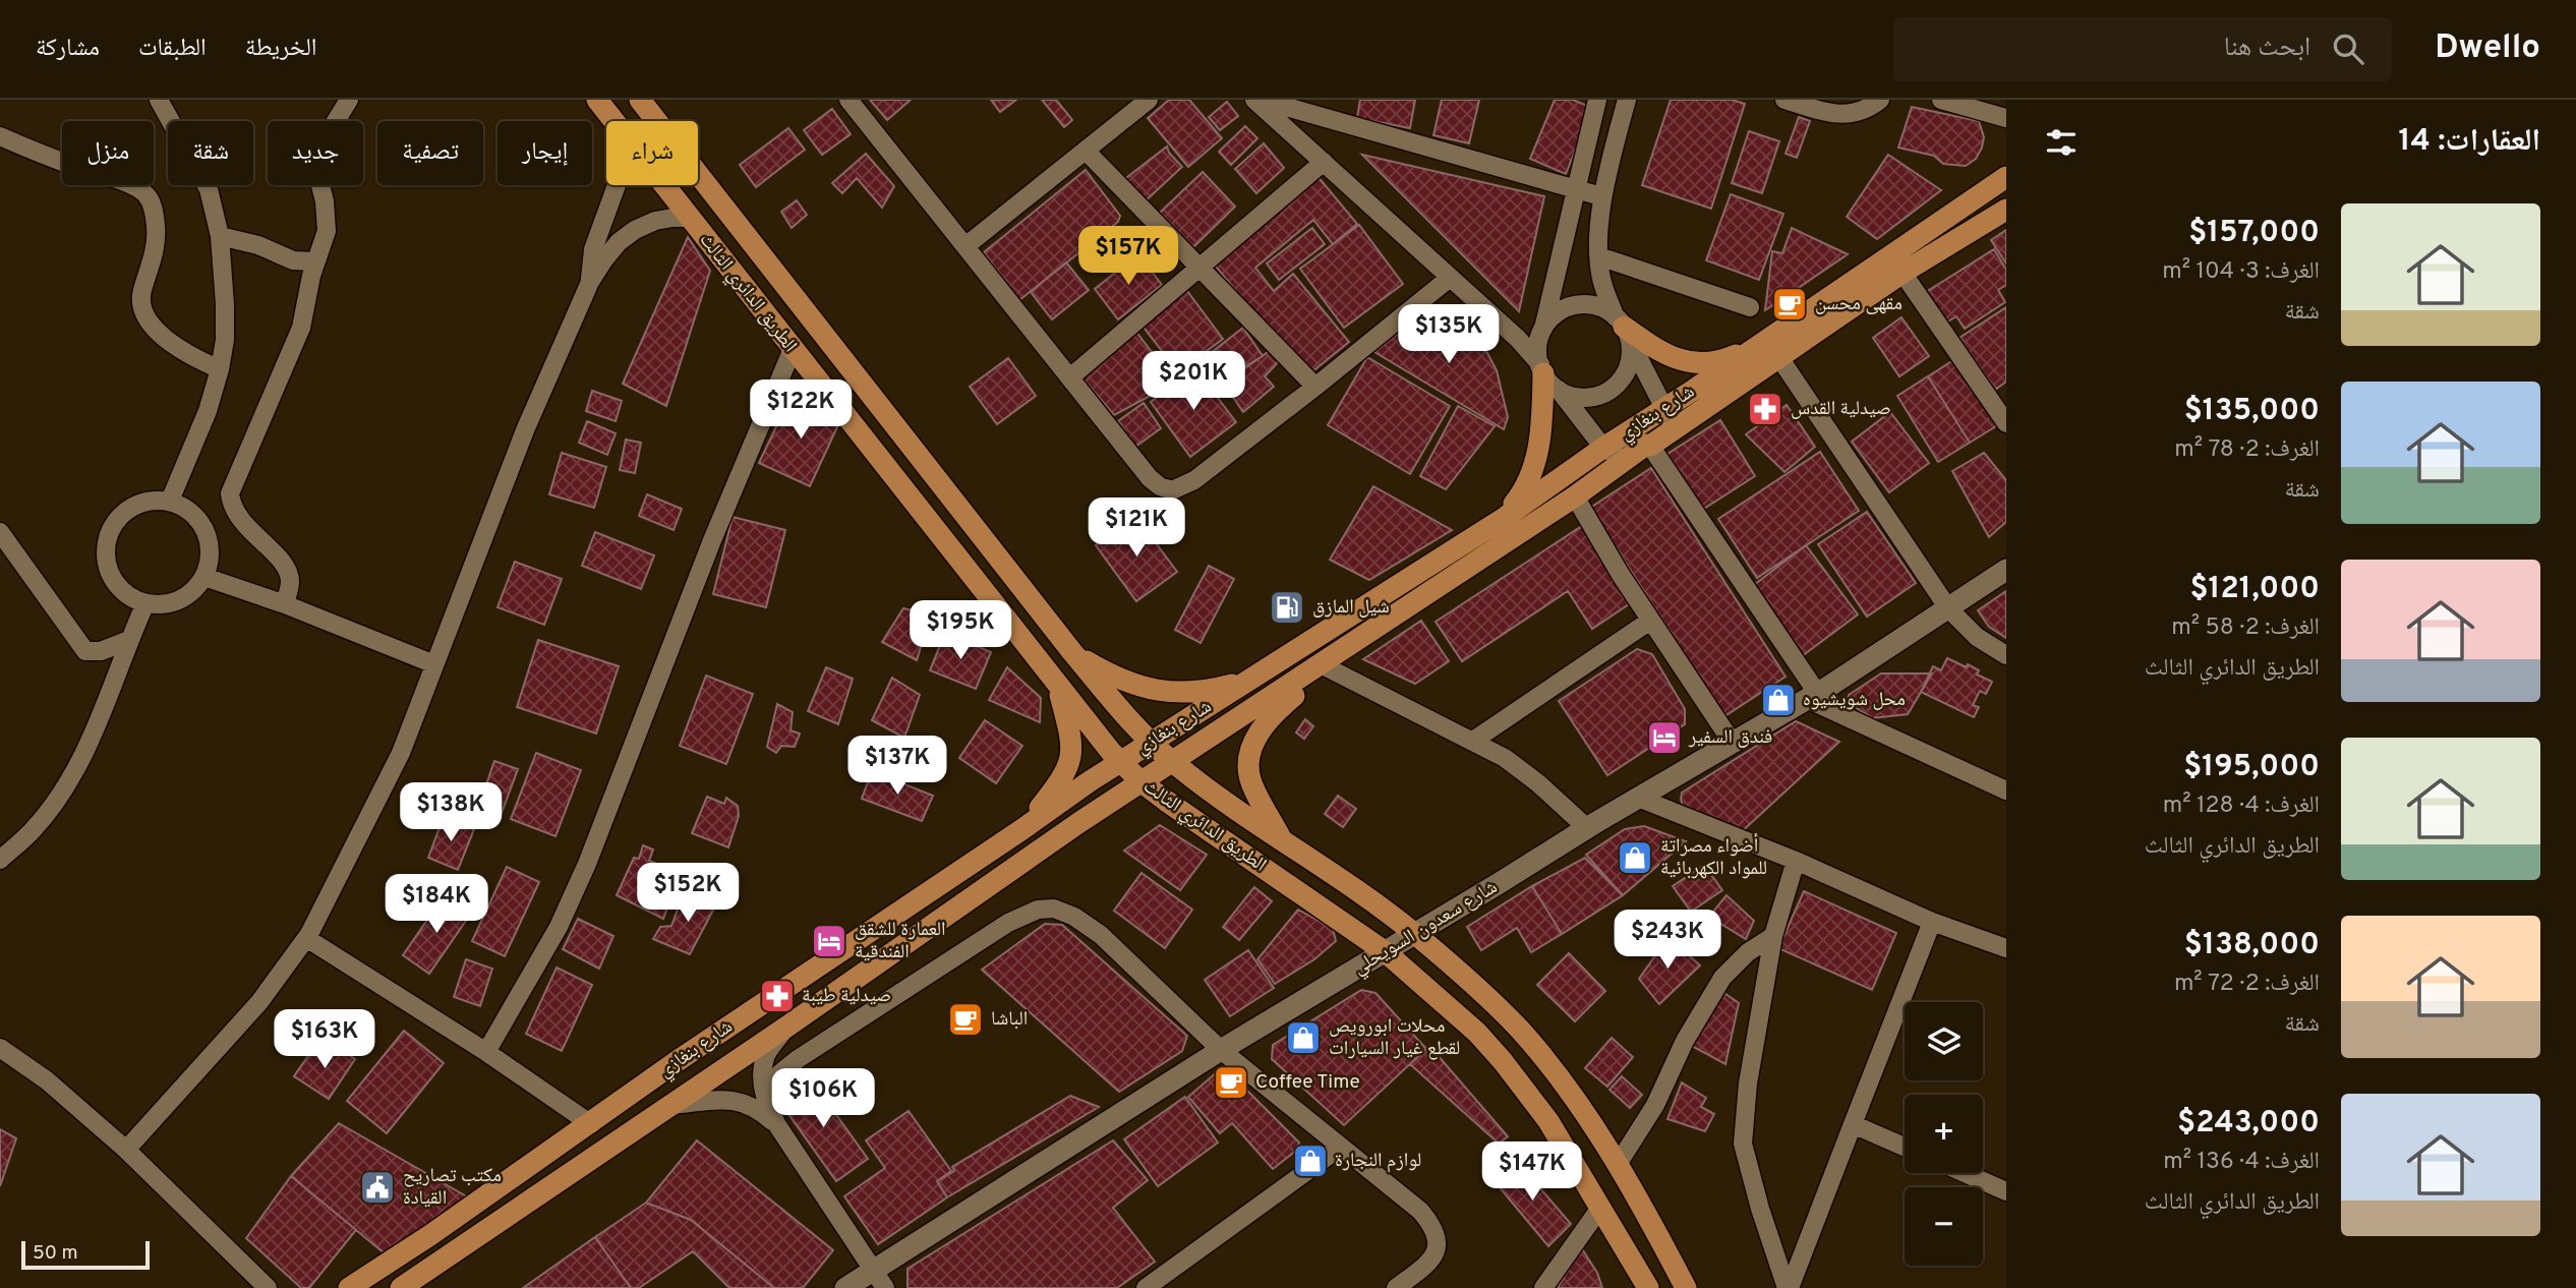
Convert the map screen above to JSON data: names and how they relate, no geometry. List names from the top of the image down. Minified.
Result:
{"streets":{"main road":["الطريق الدائري الثالث","شارع بنغازي","شارع سعدون السويحلي"]},"crossings":[["الطريق الدائري الثالث","شارع بنغازي"],["الطريق الدائري الثالث","شارع سعدون السويحلي"]],"places":{"cafe":["مقهى محسن","الباشا","Coffee Time"],"pharmacy":["صيدلية القدس","صيدلية طيبة"],"fuel station":["شيل المازق"],"shop":["محل شويشيوه","أضواء مصراتة للمواد الكهربائية","محلات ابورويص لقطع غيار السيارات","لوازم النجارة"],"hotel":["فندق السفير","العمارة للشقق الفندقية"],"public building":["مكتب تصاريح القيادة"]},"scale_bar":"50 m","page":{"header":"Dwello","search":"ابحث هنا","nav":["الخريطة","الطبقات","مشاركة"],"heading":"العقارات: 14","chip":["شراء","إيجار","تصفية","جديد","شقة","منزل"],"list":[{"name":"$157,000","note":"الغرف: 3 · 104 m² · شقة"},{"name":"$135,000","note":"الغرف: 2 · 78 m² · شقة"},{"name":"$121,000","note":"الغرف: 2 · 58 m² · الطريق الدائري الثالث"},{"name":"$195,000","note":"الغرف: 4 · 128 m² · الطريق الدائري الثالث"},{"name":"$138,000","note":"الغرف: 2 · 72 m² · شقة"},{"name":"$243,000","note":"الغرف: 4 · 136 m² · الطريق الدائري الثالث"}],"price":["$157K","$135K","$201K","$122K","$121K","$195K","$137K","$138K","$152K","$184K","$243K","$163K","$106K","$147K"],"map_buttons":["+","−"],"scale":"50 m"}}
